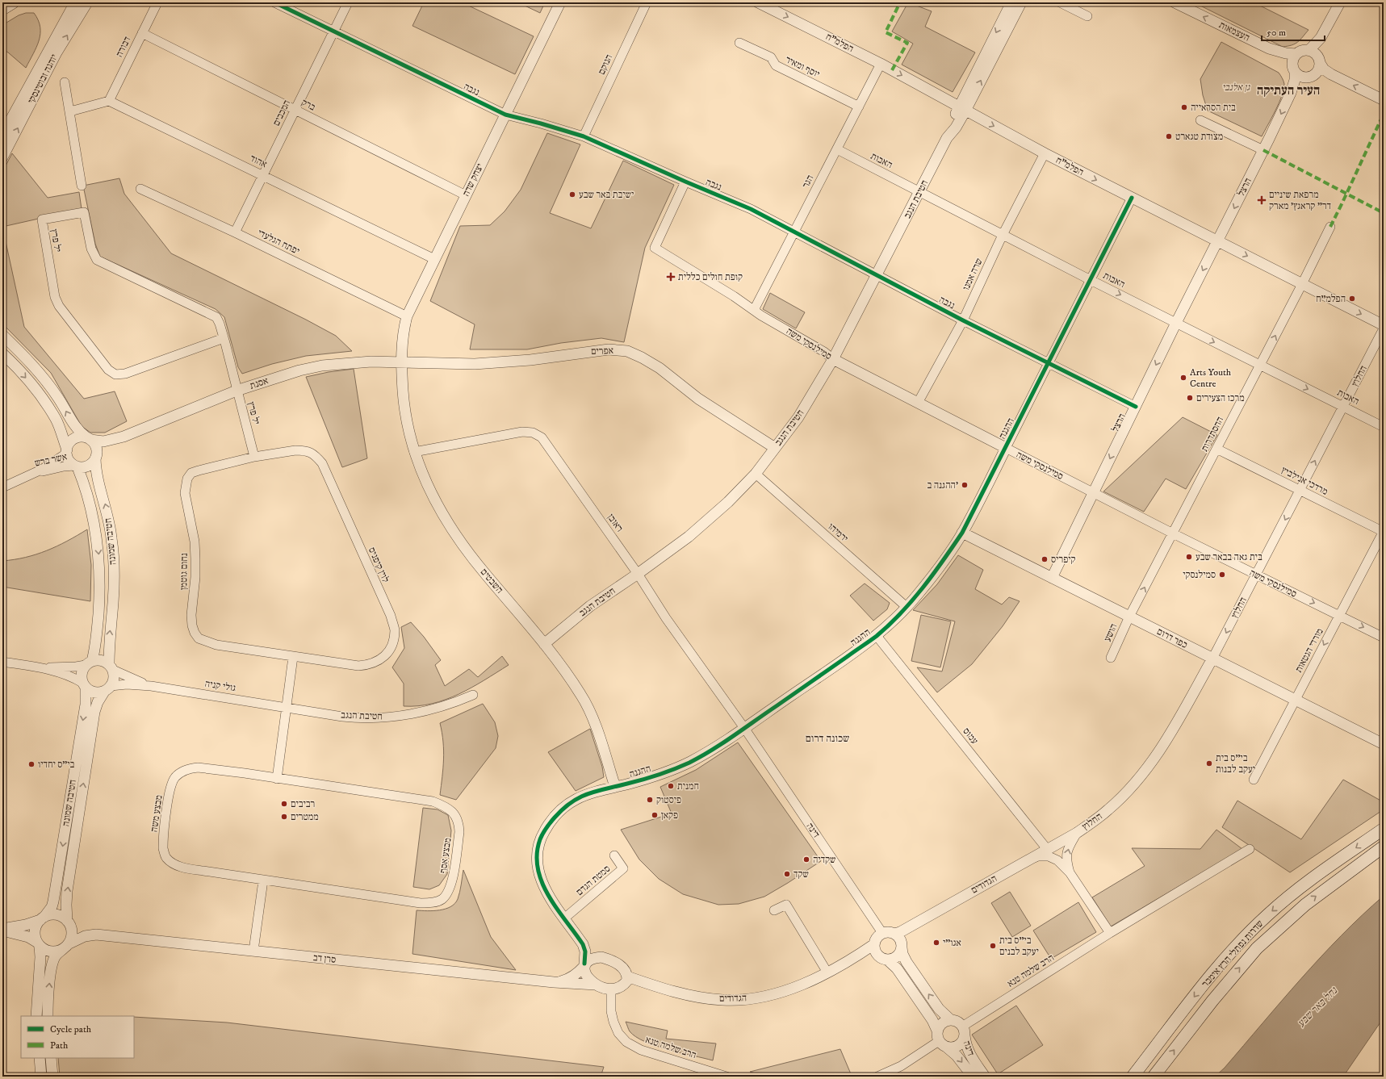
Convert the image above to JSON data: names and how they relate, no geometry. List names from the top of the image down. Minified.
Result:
{"streets":{"main road":["שדרות נפתלי הרץ אימבר"],"street":["העצמאות","הפלמ\"ח","דבורה","הנוקם","יוסף ומאיר","יוהנה זבוטינסקי","נגבה","ברק","המכבים","האבות","אהוד","יצחק שדה","הגר","הרצל","חטיבת הנגב","יל פרץ","יפתח הגלעדי","שרה אמנו","סמילנסקי משה","אפרים","החלוץ","אסנת","ההגנה","ההסתדרות","אשר ברש","מרדכי אנילביץ","ראובן","ירמיהו","חטיבה שמונה","לוין קיפניס","נחום גוטמן","השבטים","הושע","כפר דרום","מורדי הגטאות","גולי קניה","עמוס","מבצע משה","דינה","מבצע אסף","סמטת הגדם","הגדודים","סרן דב","הרב שלמה טנא"]},"crossings":[["העצמאות","הרצל"],["הפלמ\"ח","הגר"],["הפלמ\"ח","הרצל"],["הפלמ\"ח","חטיבת הנגב"],["הפלמ\"ח","שרה אמנו"],["הפלמ\"ח","ההגנה"],["הפלמ\"ח","ההסתדרות"],["דבורה","ברק"],["דבורה","אהוד"],["הנוקם","נגבה"],["יוסף ומאיר","הגר"],["נגבה","המכבים"],["נגבה","יצחק שדה"],["נגבה","הגר"],["נגבה","הרצל"],["נגבה","חטיבת הנגב"],["נגבה","שרה אמנו"],["נגבה","סמילנסקי משה"],["נגבה","ההגנה"],["ברק","המכבים"],["ברק","יצחק שדה"],["המכבים","אהוד"],["המכבים","יפתח הגלעדי"],["האבות","הגר"],["האבות","הרצל"],["האבות","חטיבת הנגב"],["האבות","שרה אמנו"],["האבות","החלוץ"],["האבות","ההגנה"],["האבות","ההסתדרות"],["אהוד","יצחק שדה"],["יצחק שדה","יפתח הגלעדי"],["יצחק שדה","אפרים"],["יצחק שדה","אסנת"],["יצחק שדה","השבטים"],["הגר","סמילנסקי משה"],["הרצל","סמילנסקי משה"],["הרצל","כפר דרום"],["חטיבת הנגב","סמילנסקי משה"],["חטיבת הנגב","אפרים"],["חטיבת הנגב","ראובן"],["חטיבת הנגב","ירמיהו"],["חטיבת הנגב","השבטים"],["חטיבת הנגב","גולי קניה"],["יל פרץ","אסנת"],["יל פרץ","לוין קיפניס"],["יל פרץ","נחום גוטמן"],["שרה אמנו","סמילנסקי משה"],["סמילנסקי משה","החלוץ"],["סמילנסקי משה","ההגנה"],["סמילנסקי משה","ההסתדרות"],["סמילנסקי משה","מורדי הגטאות"],["אפרים","אסנת"],["אפרים","השבטים"],["החלוץ","מרדכי אנילביץ"],["החלוץ","כפר דרום"],["החלוץ","עמוס"],["החלוץ","הגדודים"],["אסנת","אשר ברש"],["אסנת","חטיבה שמונה"],["אסנת","השבטים"],["ההגנה","ראובן"],["ההגנה","ירמיהו"],["ההגנה","השבטים"],["ההגנה","כפר דרום"],["ההגנה","עמוס"],["ההגנה","דינה"],["ההגנה","סמטת הגדם"],["ההגנה","הגדודים"],["ההגנה","סרן דב"],["ההגנה","הרב שלמה טנא"],["ההסתדרות","מרדכי אנילביץ"],["ההסתדרות","הושע"],["ההסתדרות","כפר דרום"],["אשר ברש","חטיבה שמונה"],["מרדכי אנילביץ","מורדי הגטאות"],["ראובן","השבטים"],["ראובן","דינה"],["חטיבה שמונה","גולי קניה"],["חטיבה שמונה","סרן דב"],["לוין קיפניס","נחום גוטמן"],["הושע","כפר דרום"],["כפר דרום","מורדי הגטאות"],["עמוס","הגדודים"],["מבצע משה","מבצע אסף"],["דינה","הגדודים"],["דינה","הרב שלמה טנא"],["הגדודים","סרן דב"],["הגדודים","הרב שלמה טנא"],["סרן דב","הרב שלמה טנא"]],"one_way":["העצמאות","הפלמ\"ח","האבות","הרצל","ההסתדרות"],"districts":["העיר העתיקה","שכונה דרום"],"water":["נחל באר שבע"],"parks":["גן אלנבי"],"places":{"other":["בית הסראייה","מצודת טגארט","ישיבת באר שבע","הפלמ\"ח","Arts Youth Centre","מרכז הצעירים","ההגנה ב'","בית גאה בבאר שבע","קיפריס","סמילנסקי","בי\"ס בית יעקב לבנות","בי\"ס יחדיו","חמנית","פיסטוק","רביבים","פקאן","ממטרים","שקדיה","שקד","אגו\"י","בי\"ס בית יעקב לבנים"],"health":["מרפאת שיניים דר\" קראגץ' מארק","קופת חולים כללית"]},"legend":["Cycle path","Path"],"scale_bar":"50 m"}
